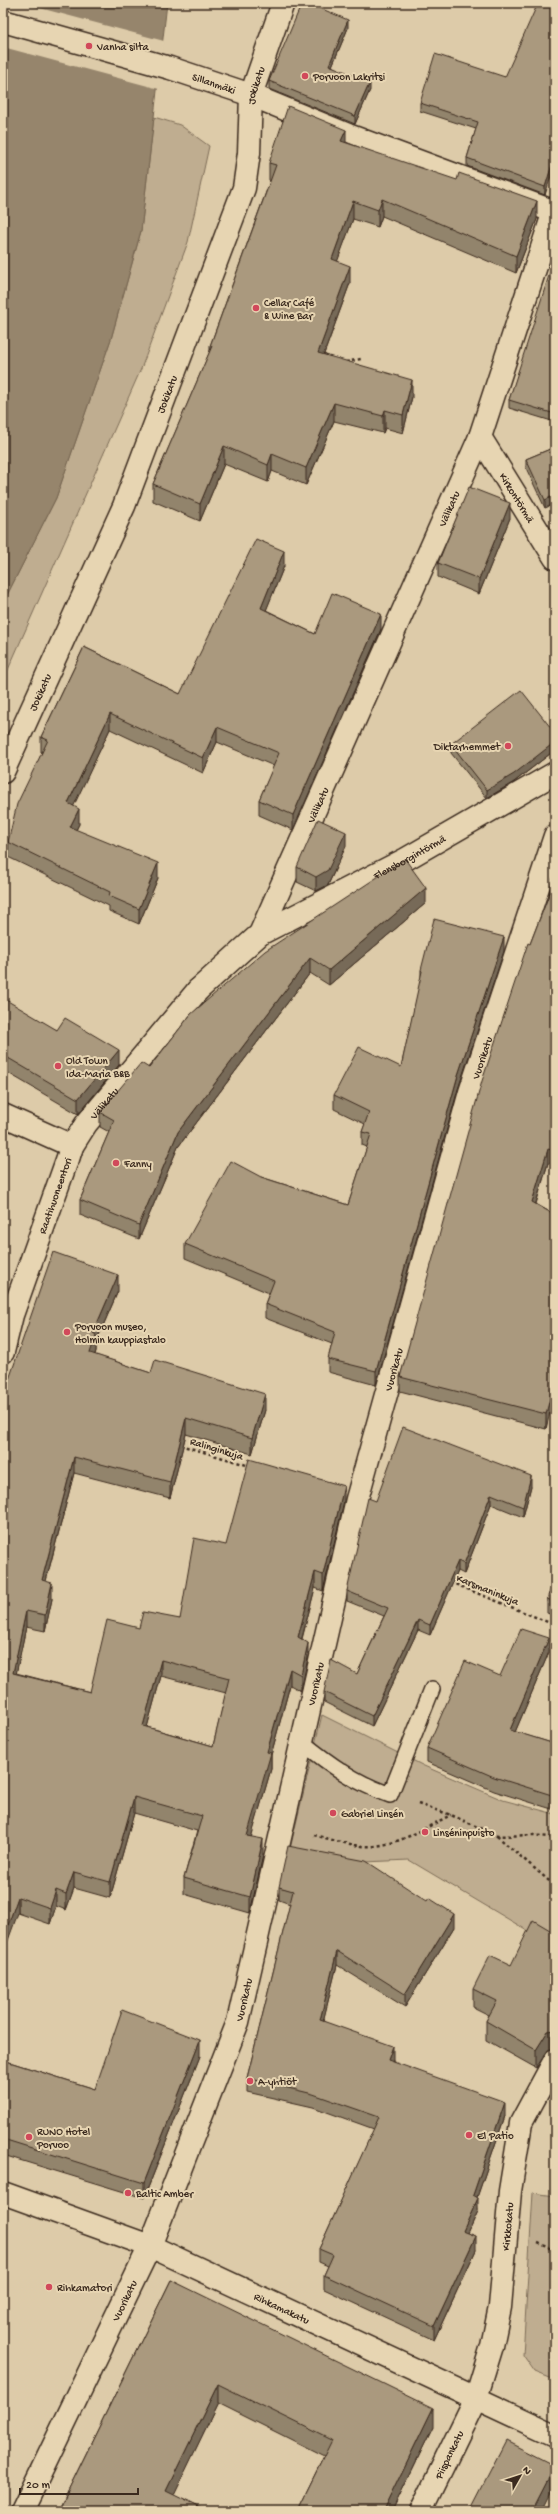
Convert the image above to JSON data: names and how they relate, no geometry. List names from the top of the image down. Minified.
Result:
{"streets":{"street":["Sillanmäki","Jokikatu","Kirkontörmä","Välikatu","Flensborgintörmä","Vuorikatu","Raatihuoneentori","Kirkkokatu","Rihkamakatu","Piispankatu"],"path":["Ralinginkuja","Karsmaninkuja"]},"crossings":[["Sillanmäki","Jokikatu"],["Sillanmäki","Välikatu"],["Kirkontörmä","Välikatu"],["Välikatu","Flensborgintörmä"],["Välikatu","Raatihuoneentori"],["Vuorikatu","Rihkamakatu"],["Kirkkokatu","Rihkamakatu"],["Kirkkokatu","Piispankatu"],["Rihkamakatu","Piispankatu"]],"places":["Vanha silta","Porvoon Lakritsi","Cellar Café & Wine Bar","Diktarhemmet","Old Town Ida-Maria B&B","Fanny","Porvoon museo, Holmin kauppiastalo","Gabriel Linsén","Linséninpuisto","A-yhtiöt","El Patio","RUNO Hotel Porvoo","Baltic Amber","Rihkamatori"],"scale_bar":"20 m","north":"top right"}
